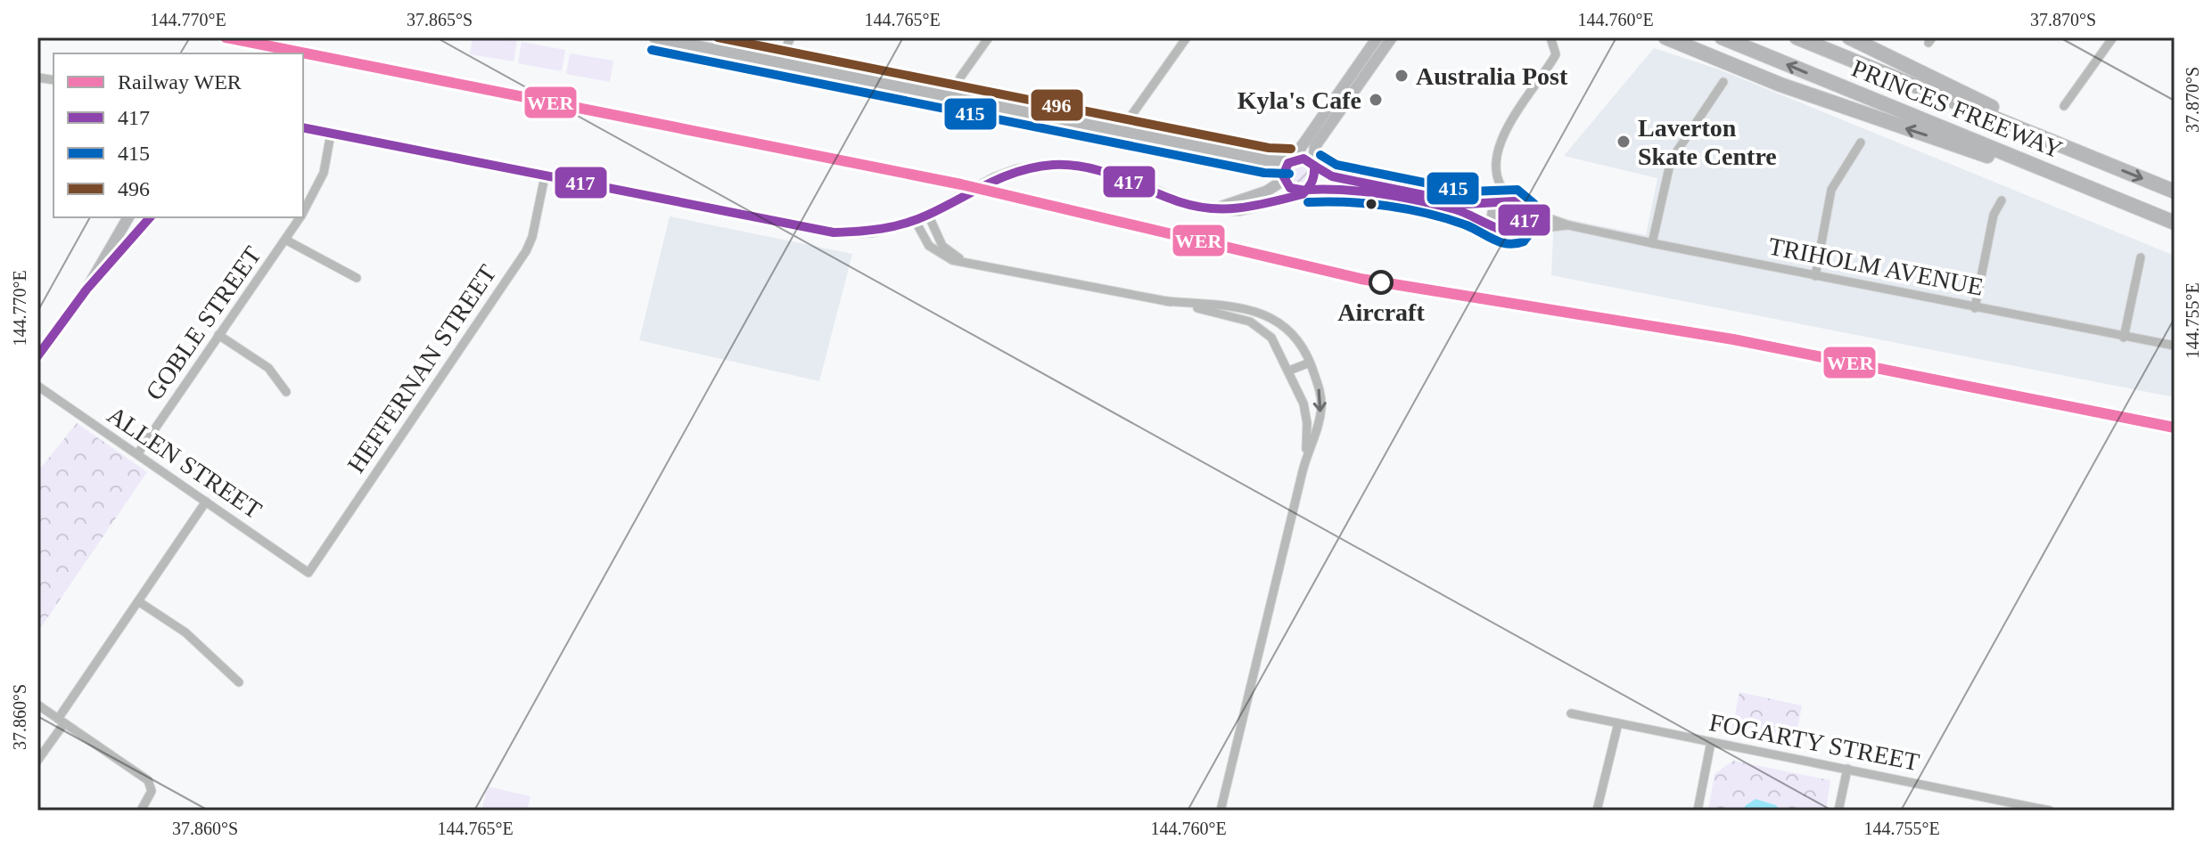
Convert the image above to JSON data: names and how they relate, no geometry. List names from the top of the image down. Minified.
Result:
{"streets":{"highway":["PRINCES FREEWAY"],"street":["TRIHOLM AVENUE","GOBLE STREET","HEFFERNAN STREET","ALLEN STREET","FOGARTY STREET"]},"crossings":[["GOBLE STREET","ALLEN STREET"],["HEFFERNAN STREET","ALLEN STREET"]],"places":["Australia Post","Kyla's Cafe","Laverton Skate Centre","Aircraft"],"lines":["rail line WER","transit line 496","transit line 415","transit line 417"],"legend":["Railway WER","417","415","496"],"coordinates":["144.770°E","37.865°S","144.765°E","144.760°E","37.870°S","144.755°E","37.860°S"]}
